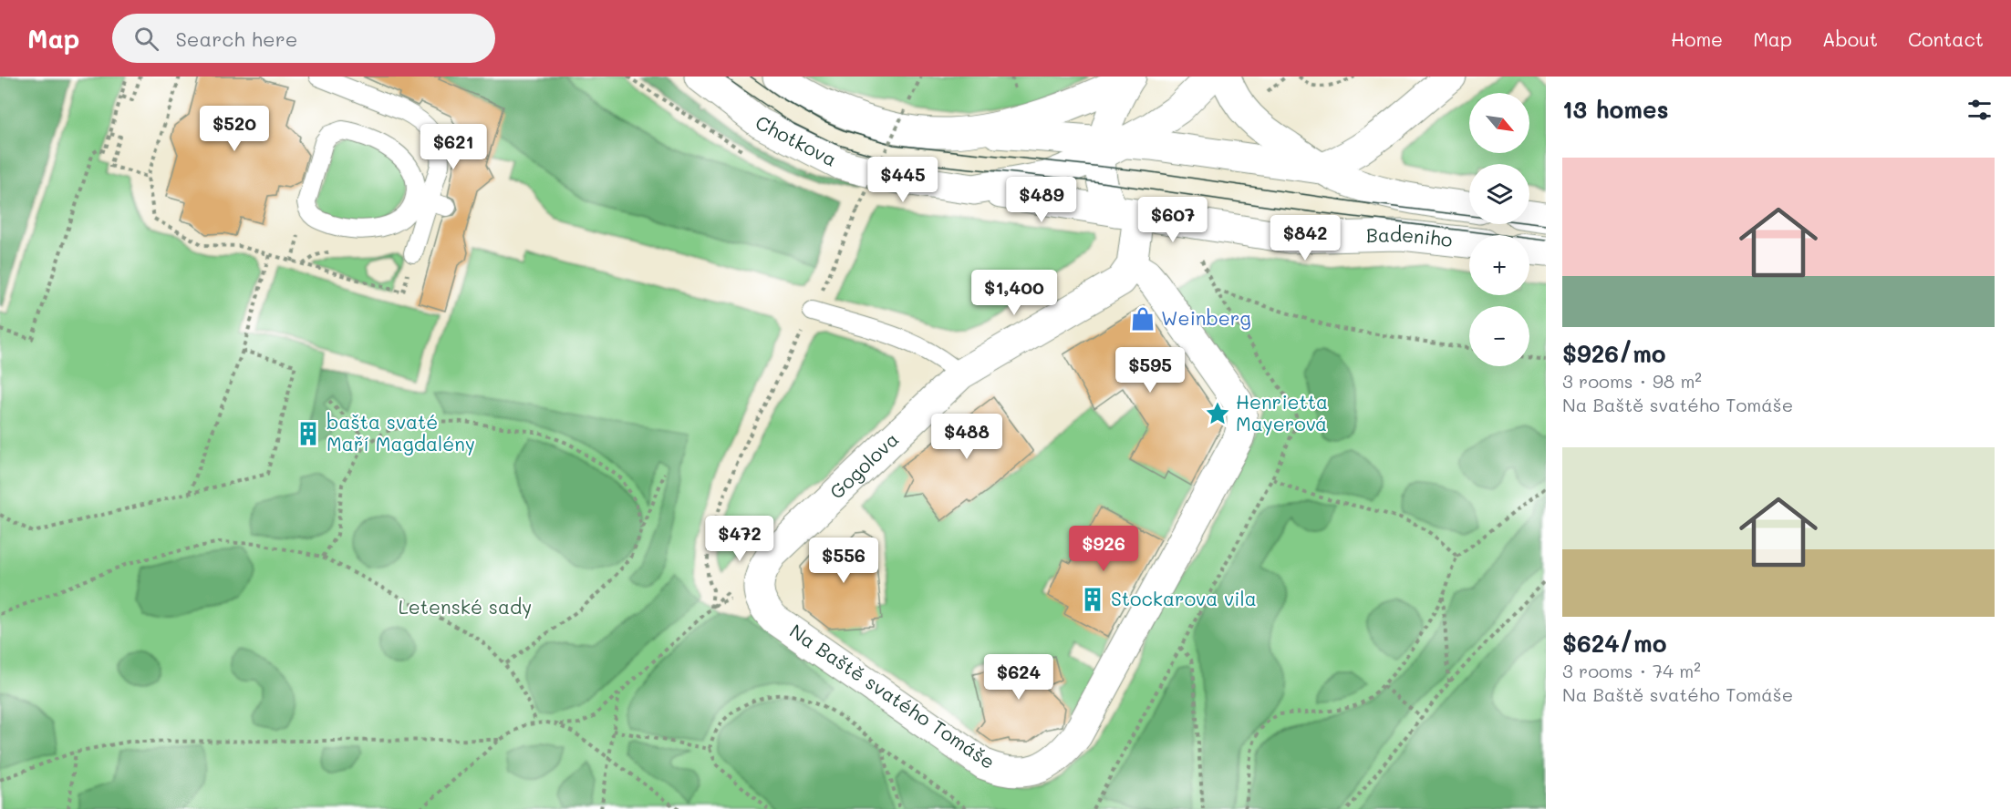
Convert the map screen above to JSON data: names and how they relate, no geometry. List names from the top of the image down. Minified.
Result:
{"streets":{"main road":["Chotkova","Badeniho","Gogolova","Na Baště svatého Tomáše"]},"crossings":[["Chotkova","Badeniho"],["Gogolova","Na Baště svatého Tomáše"]],"parks":["Letenské sady"],"places":{"shop":["Weinberg"],"place":["Henrietta Mayerová"],"building":["bašta svaté Maří Magdalény","Stockarova vila"]},"north":"bottom right","page":{"header":"Map","search":"Search here","nav":["Home","Map","About","Contact"],"heading":"13 homes","map_buttons":["+","−"],"price":["$520","$621","$445","$489","$607","$842","$1,400","$595","$488","$472","$926","$556","$624"],"list":[{"name":"$926/mo","note":"3 rooms · 98 m² · Na Baště svatého Tomáše"},{"name":"$624/mo","note":"3 rooms · 74 m² · Na Baště svatého Tomáše"}]}}
